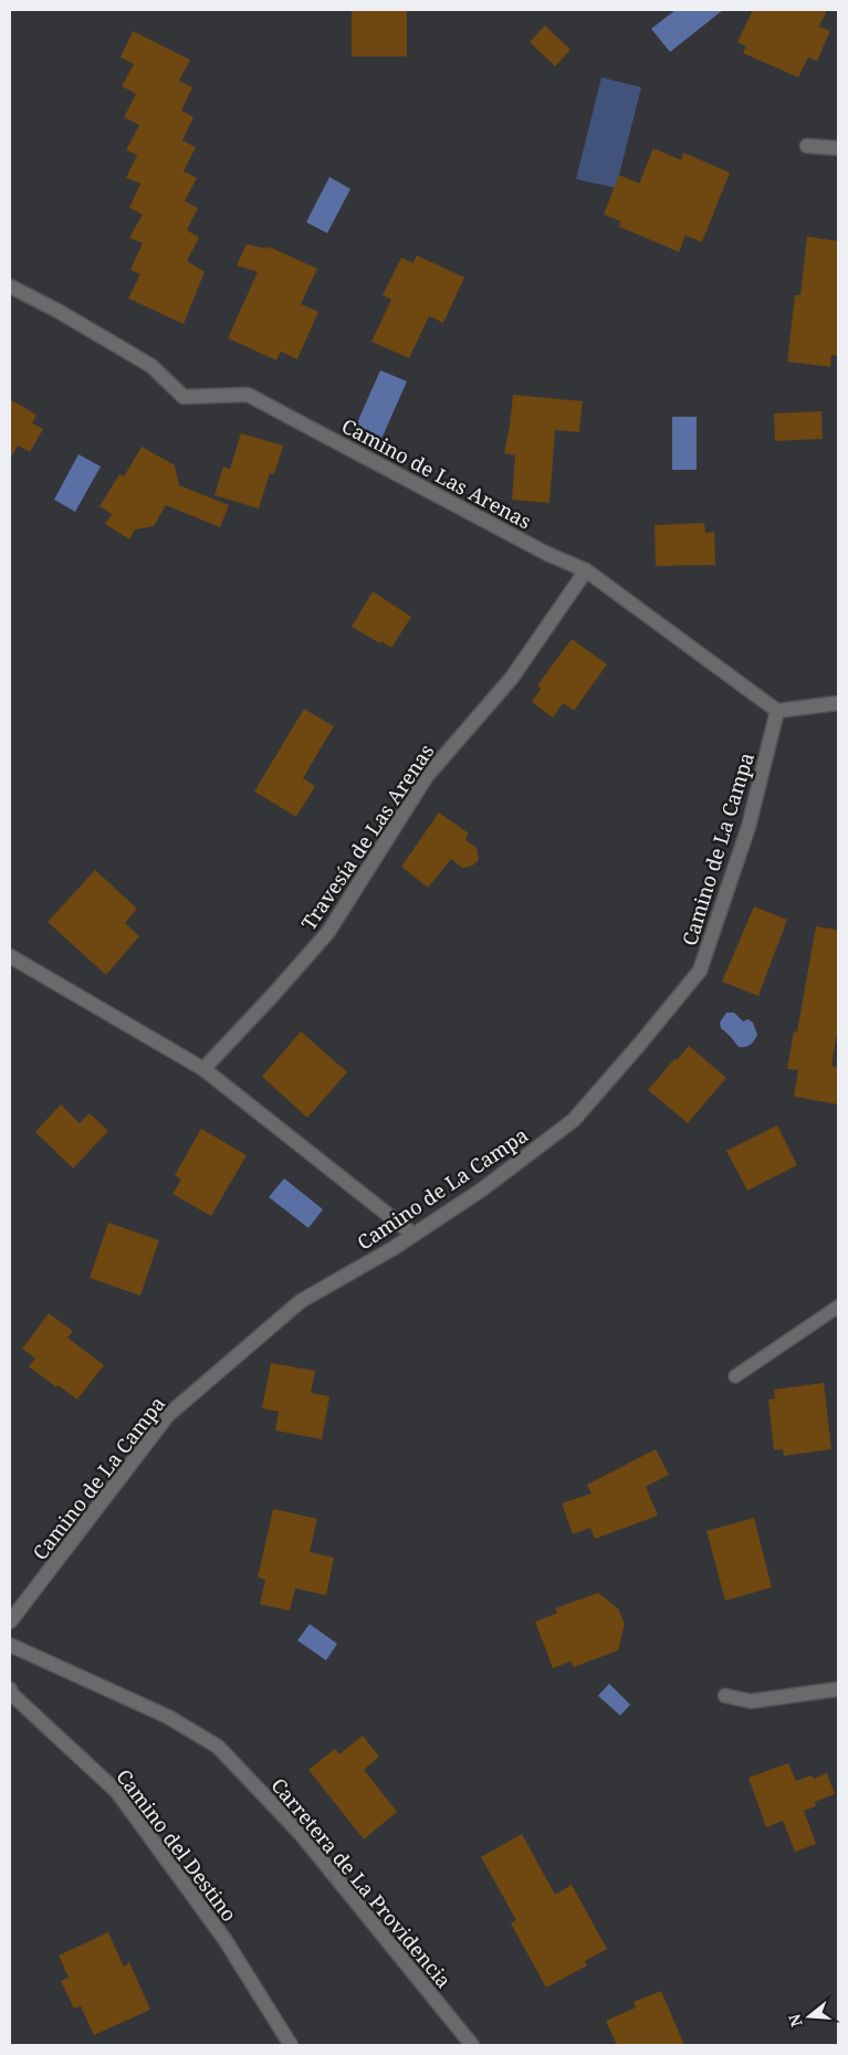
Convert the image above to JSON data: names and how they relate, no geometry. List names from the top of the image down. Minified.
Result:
{"streets":{"street":["Camino de Las Arenas","Travesía de Las Arenas","Camino de La Campa","Camino del Destino","Carretera de La Providencia"]},"crossings":[["Camino de Las Arenas","Travesía de Las Arenas"],["Camino de Las Arenas","Camino de La Campa"]],"north":"left"}
